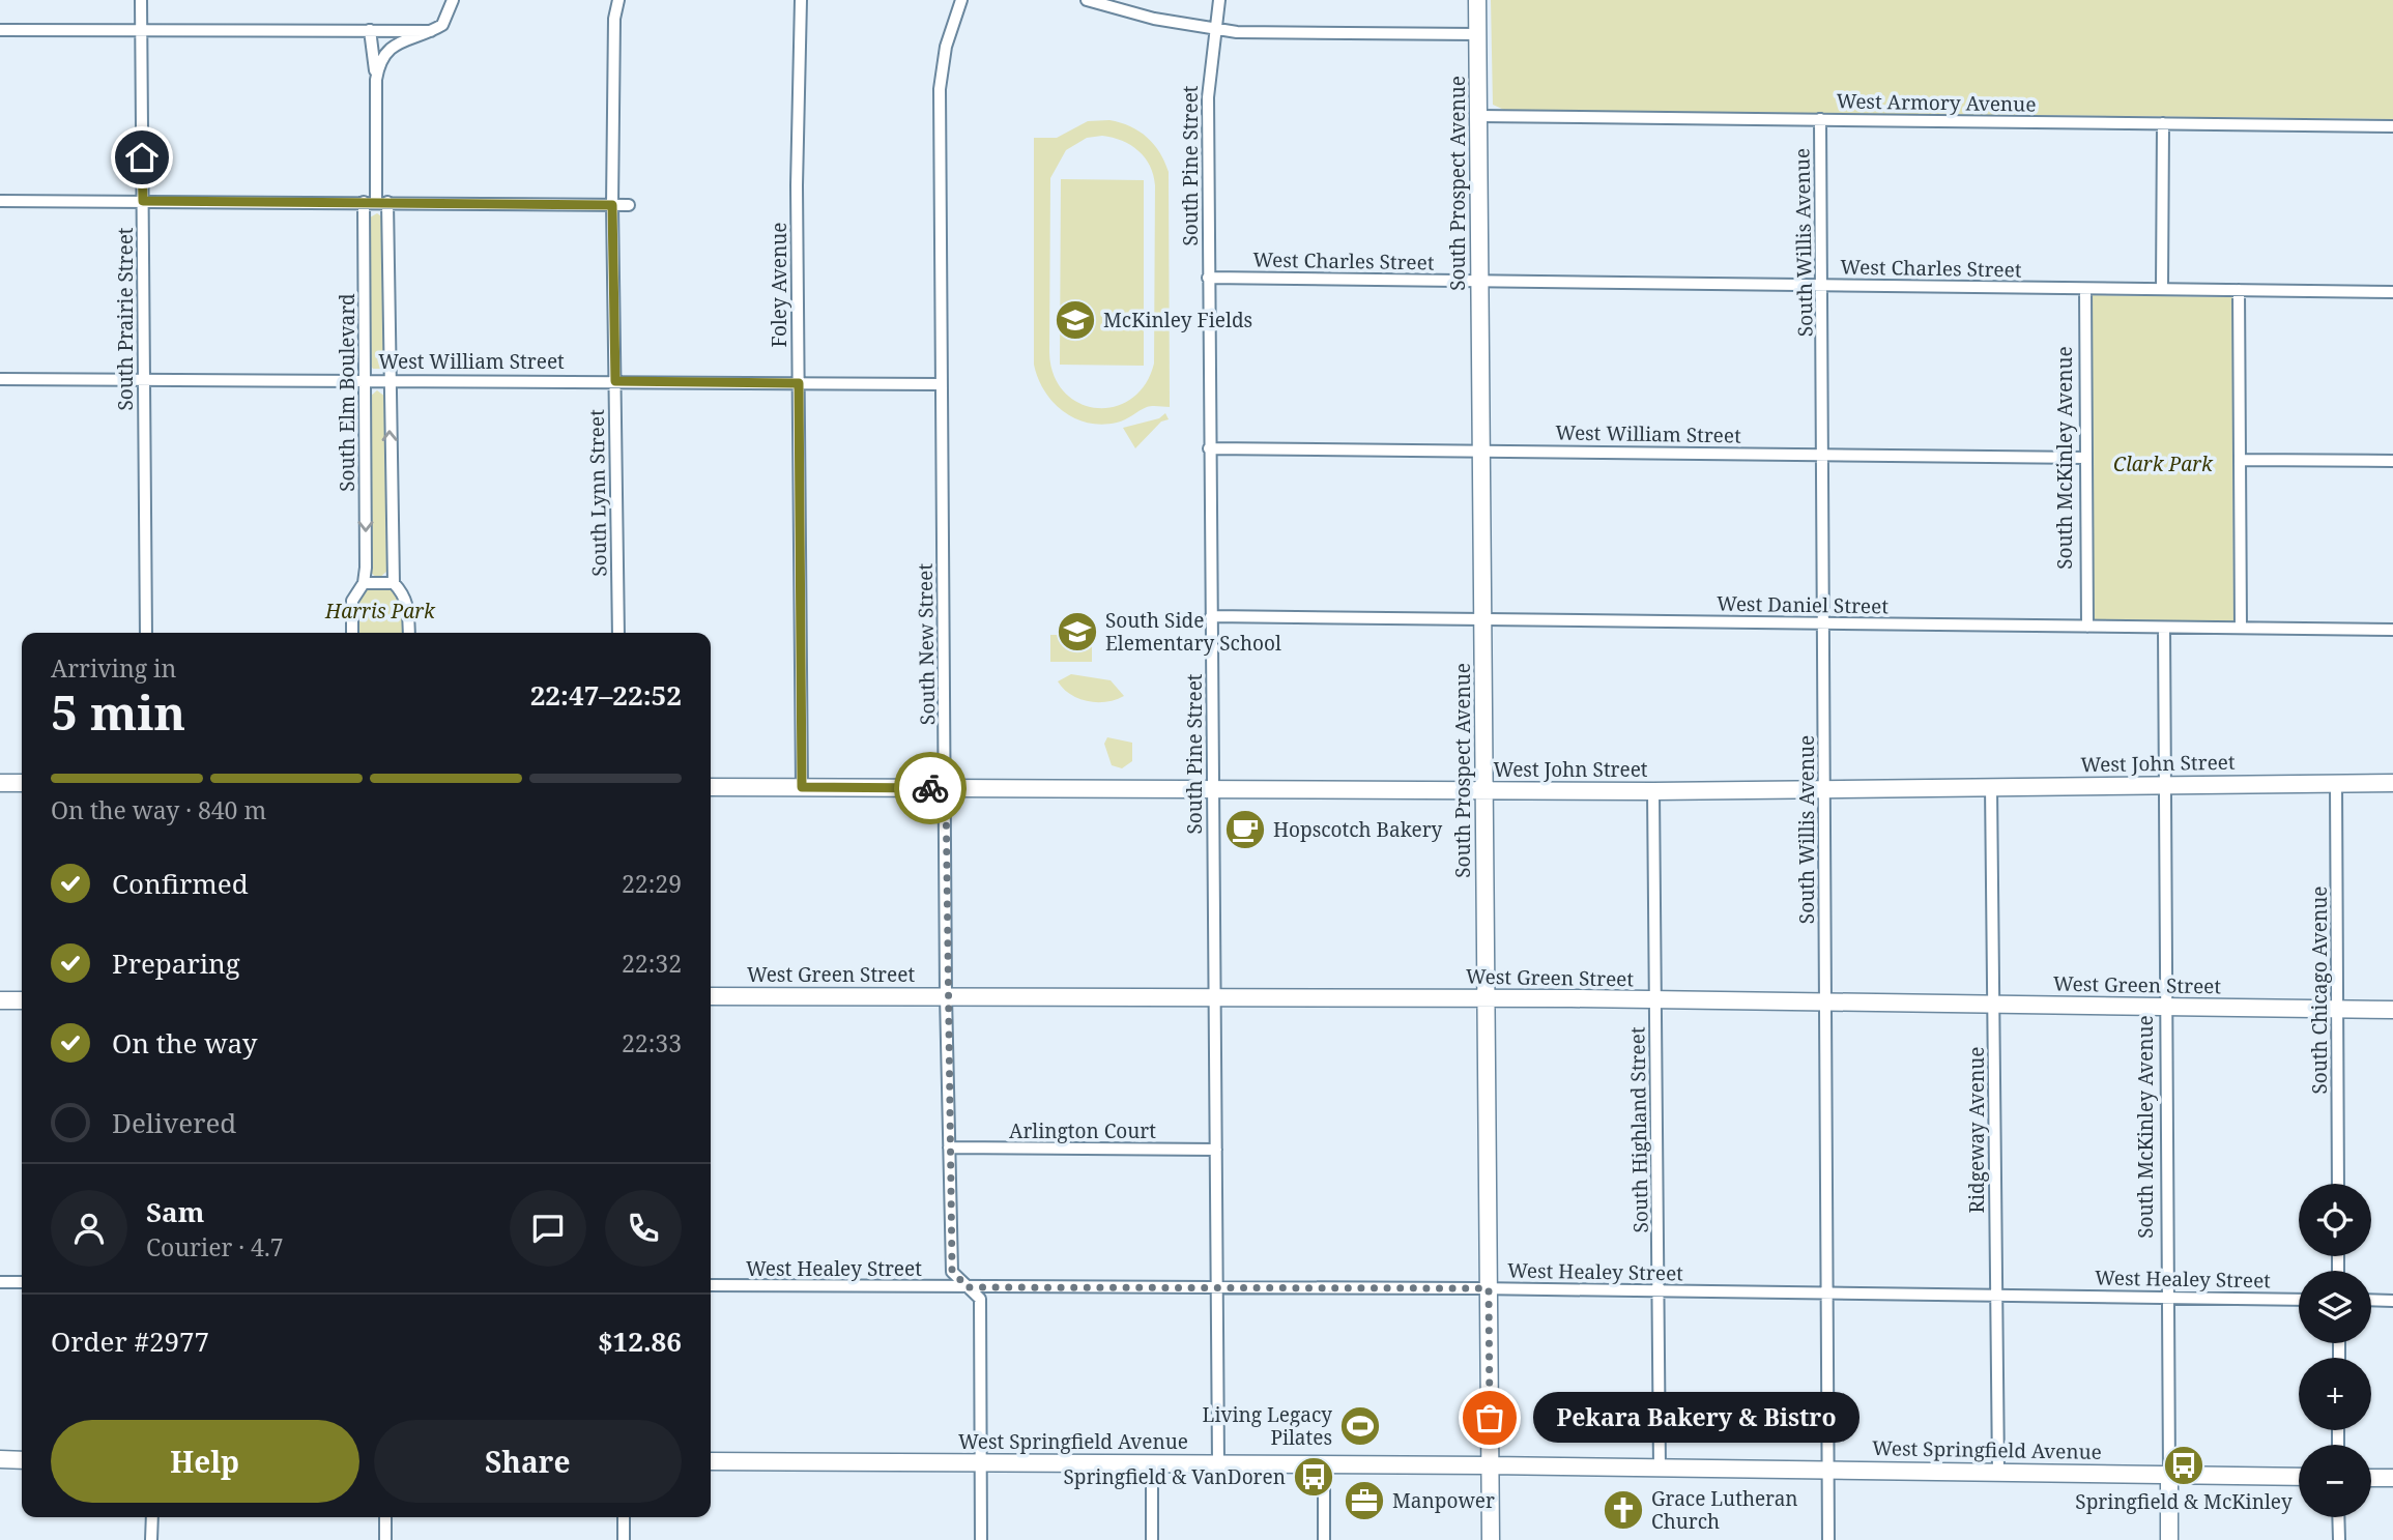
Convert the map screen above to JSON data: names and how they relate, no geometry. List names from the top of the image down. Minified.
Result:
{"streets":{"street":["West Armory Avenue","South Pine Street","South Prospect Avenue","South Willis Avenue","West Charles Street","Foley Avenue","South Prairie Street","West William Street","South Elm Boulevard","South McKinley Avenue","South Lynn Street","West Daniel Street","South New Street","West John Street","West Green Street","South Chicago Avenue","South Highland Street","Ridgeway Avenue","Arlington Court","West Healey Street","West Springfield Avenue"]},"crossings":[["West Armory Avenue","South Prospect Avenue"],["West Armory Avenue","South Willis Avenue"],["South Pine Street","West Charles Street"],["South Pine Street","West William Street"],["South Pine Street","West Daniel Street"],["South Pine Street","West John Street"],["South Pine Street","West Green Street"],["South Pine Street","Arlington Court"],["South Pine Street","West Healey Street"],["South Pine Street","West Springfield Avenue"],["South Prospect Avenue","West Charles Street"],["South Prospect Avenue","West William Street"],["South Prospect Avenue","West Daniel Street"],["South Prospect Avenue","West John Street"],["South Prospect Avenue","West Green Street"],["South Prospect Avenue","West Healey Street"],["South Prospect Avenue","West Springfield Avenue"],["South Willis Avenue","West Charles Street"],["South Willis Avenue","West William Street"],["South Willis Avenue","West Daniel Street"],["South Willis Avenue","West John Street"],["South Willis Avenue","West Green Street"],["South Willis Avenue","West Healey Street"],["South Willis Avenue","West Springfield Avenue"],["West Charles Street","South McKinley Avenue"],["Foley Avenue","West William Street"],["Foley Avenue","West John Street"],["South Prairie Street","West William Street"],["West William Street","South Elm Boulevard"],["West William Street","South McKinley Avenue"],["West William Street","South Lynn Street"],["West William Street","South New Street"],["South McKinley Avenue","West Daniel Street"],["South McKinley Avenue","West John Street"],["South McKinley Avenue","West Green Street"],["South McKinley Avenue","West Healey Street"],["South McKinley Avenue","West Springfield Avenue"],["South New Street","West John Street"],["South New Street","West Green Street"],["South New Street","Arlington Court"],["South New Street","West Healey Street"],["South New Street","West Springfield Avenue"],["West John Street","South Chicago Avenue"],["West John Street","South Highland Street"],["West John Street","Ridgeway Avenue"],["West Green Street","South Chicago Avenue"],["West Green Street","South Highland Street"],["West Green Street","Ridgeway Avenue"],["South Highland Street","West Healey Street"],["South Highland Street","West Springfield Avenue"],["Ridgeway Avenue","West Healey Street"],["Ridgeway Avenue","West Springfield Avenue"]],"parks":["Clark Park","Harris Park"],"places":{"school or university":["McKinley Fields","South Side Elementary School"],"cafe":["Hopscotch Bakery"],"other":["Pekara Bakery & Bistro"],"sports":["Living Legacy Pilates"],"bus stop":["Springfield & McKinley","Springfield & VanDoren"],"office":["Manpower"],"church":["Grace Lutheran Church"]},"page":{"heading":["5 min","Arriving in","22:47–22:52"],"panel":["Sam","Courier · 4.7","Order #2977","$12.86"],"bar":"On the way · 840 m","list":[["Confirmed","22:29"],["Preparing","22:32"],["On the way","22:33"],"Delivered"],"map_buttons":["+","−"],"bubble":"Pekara Bakery & Bistro","buttons":["Help","Share"]}}
